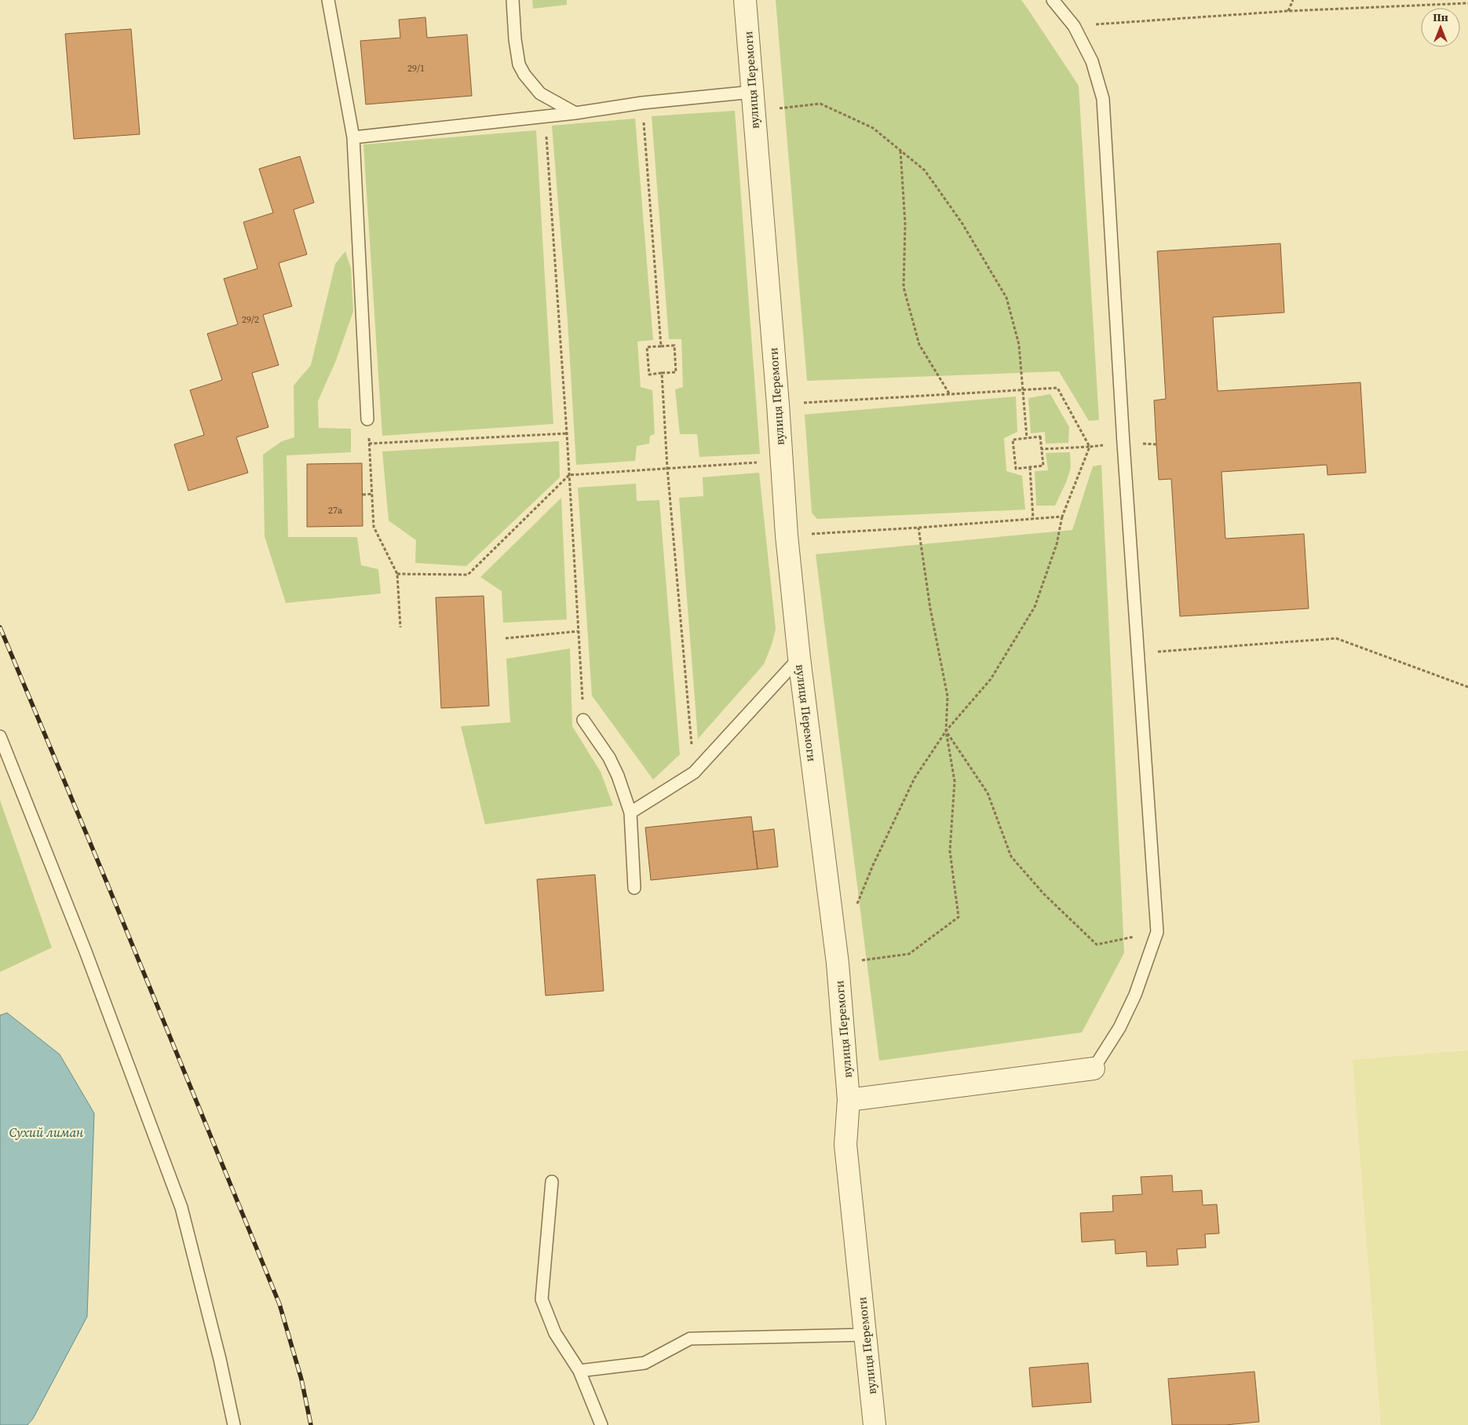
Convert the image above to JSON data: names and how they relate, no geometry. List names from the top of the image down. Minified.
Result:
{"streets":{"street":["вулиця Перемоги"]},"water":["Сухий лиман"],"house_numbers":["29/1","29/2","27а"],"north":"top"}
